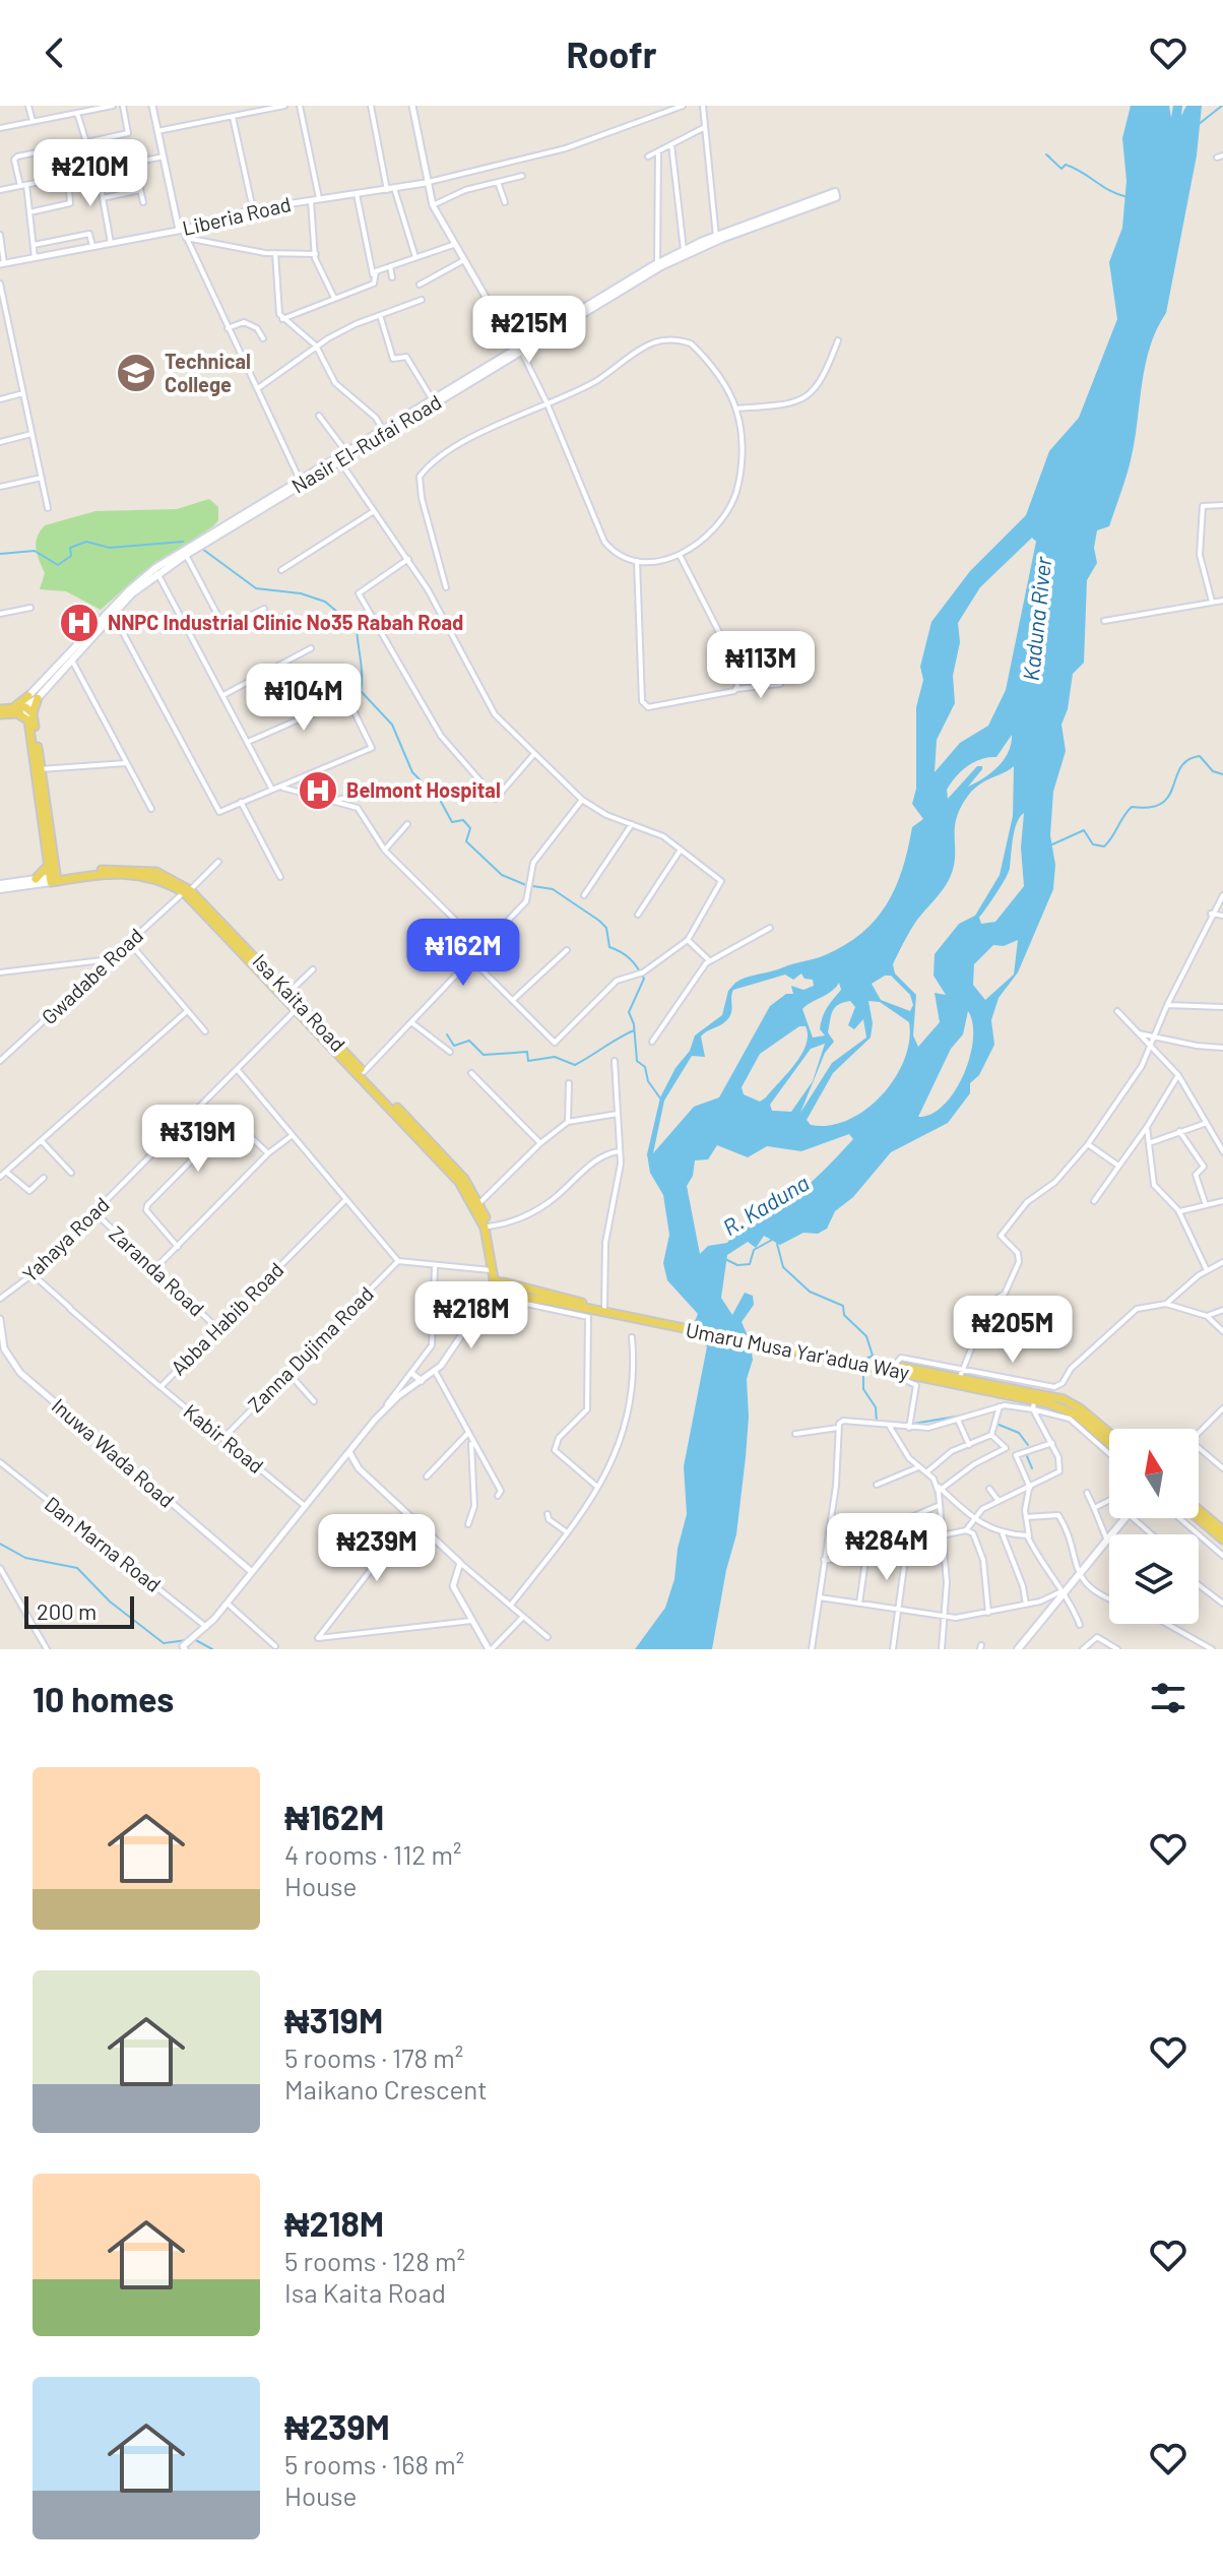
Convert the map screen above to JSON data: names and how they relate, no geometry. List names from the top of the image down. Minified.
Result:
{"streets":{"main road":["Nasir El-Rufai Road","Isa Kaita Road","Umaru Musa Yar'adua Way"],"street":["Liberia Road","Gwadabe Road","Yahaya Road","Zaranda Road","Abba Habib Road","Zanna Dujima Road","Kabir Road","Inuwa Wada Road","Dan Marna Road"]},"crossings":[["Gwadabe Road","Isa Kaita Road"],["Isa Kaita Road","Yahaya Road"],["Isa Kaita Road","Umaru Musa Yar'adua Way"],["Yahaya Road","Zaranda Road"],["Yahaya Road","Kabir Road"],["Zaranda Road","Abba Habib Road"],["Abba Habib Road","Kabir Road"],["Zanna Dujima Road","Kabir Road"]],"water":["Kaduna River","R. Kaduna"],"places":{"school or university":["Technical College"],"hospital":["NNPC Industrial Clinic No35 Rabah Road","Belmont Hospital"]},"scale_bar":"200 m","north":"top","page":{"header":"Roofr","price":["₦210M","₦215M","₦113M","₦104M","₦162M","₦319M","₦218M","₦205M","₦284M","₦239M"],"scale":"200 m","heading":"10 homes","list":[{"name":"₦162M","note":"4 rooms · 112 m² · House"},{"name":"₦319M","note":"5 rooms · 178 m² · Maikano Crescent"},{"name":"₦218M","note":"5 rooms · 128 m² · Isa Kaita Road"},{"name":"₦239M","note":"5 rooms · 168 m² · House"}]}}
